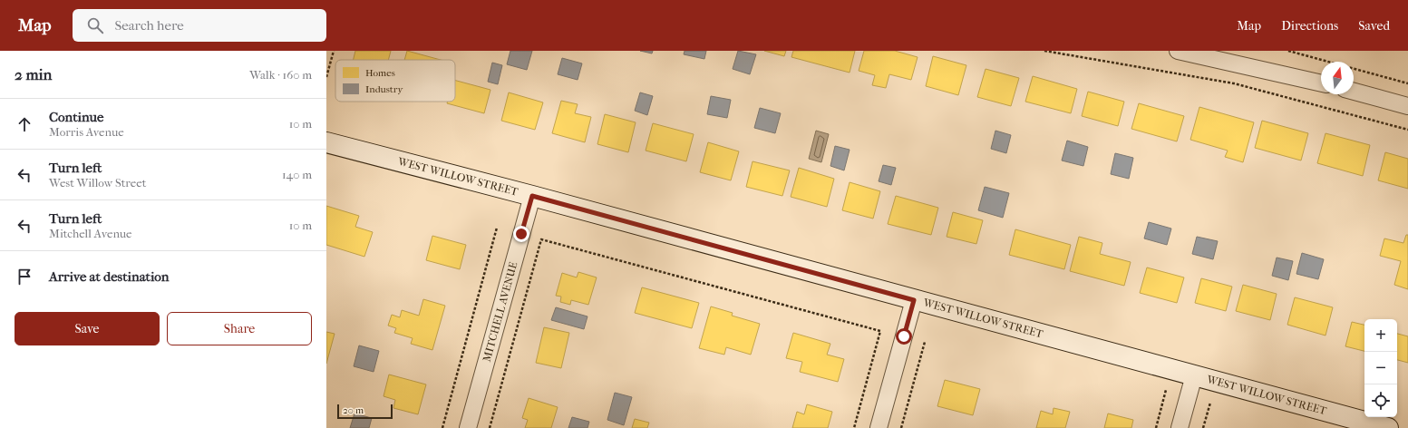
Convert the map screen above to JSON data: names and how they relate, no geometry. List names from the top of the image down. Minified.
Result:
{"streets":{"street":["WEST WILLOW STREET","MITCHELL AVENUE"]},"crossings":[["WEST WILLOW STREET","MITCHELL AVENUE"]],"legend":["Homes","Industry"],"scale_bar":"20 m","north":"top","page":{"header":"Map","search":"Search here","nav":["Map","Directions","Saved"],"heading":["2 min","Walk · 160 m"],"list":[["Continue","Morris Avenue","10 m"],["Turn left","West Willow Street","140 m"],["Turn left","Mitchell Avenue","10 m"],"Arrive at destination"],"buttons":["Save","Share"],"map_buttons":["+","−"],"scale":"20 m"}}
